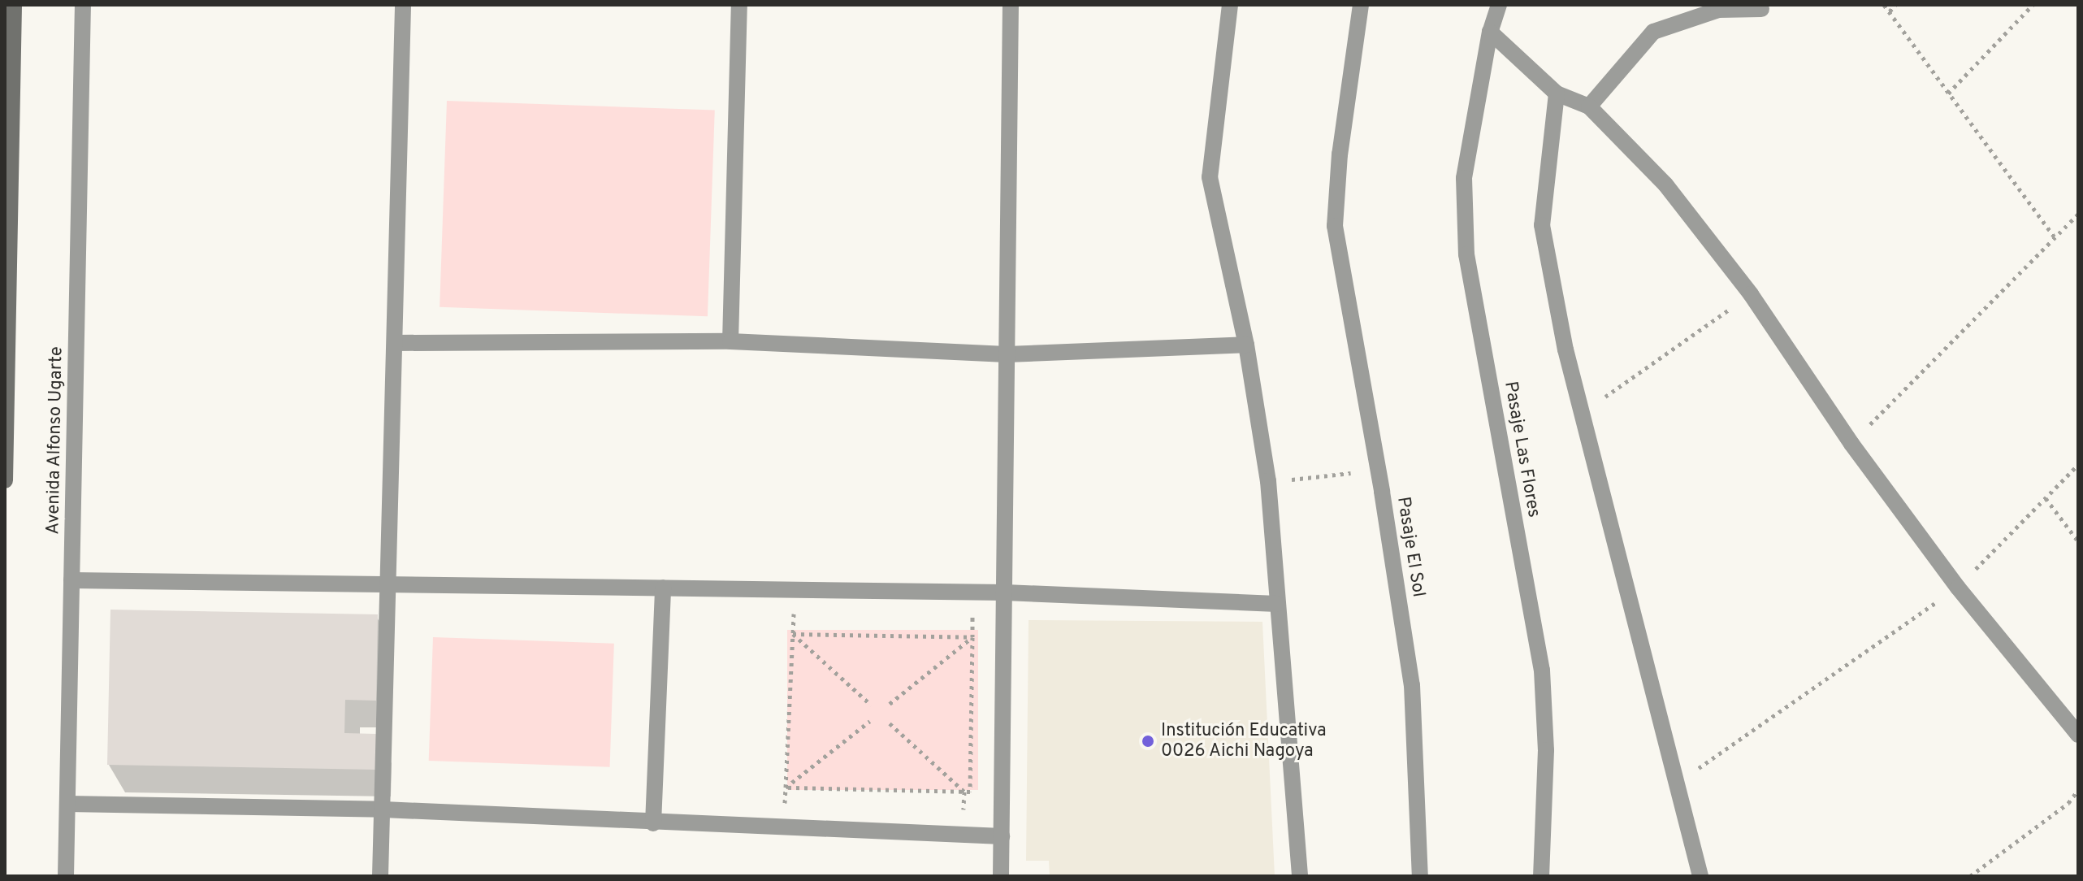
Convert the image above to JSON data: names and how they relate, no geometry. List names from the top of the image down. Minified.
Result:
{"streets":{"street":["Avenida Alfonso Ugarte","Pasaje Las Flores","Pasaje El Sol"]},"places":["Institución Educativa 0026 Aichi Nagoya"]}
